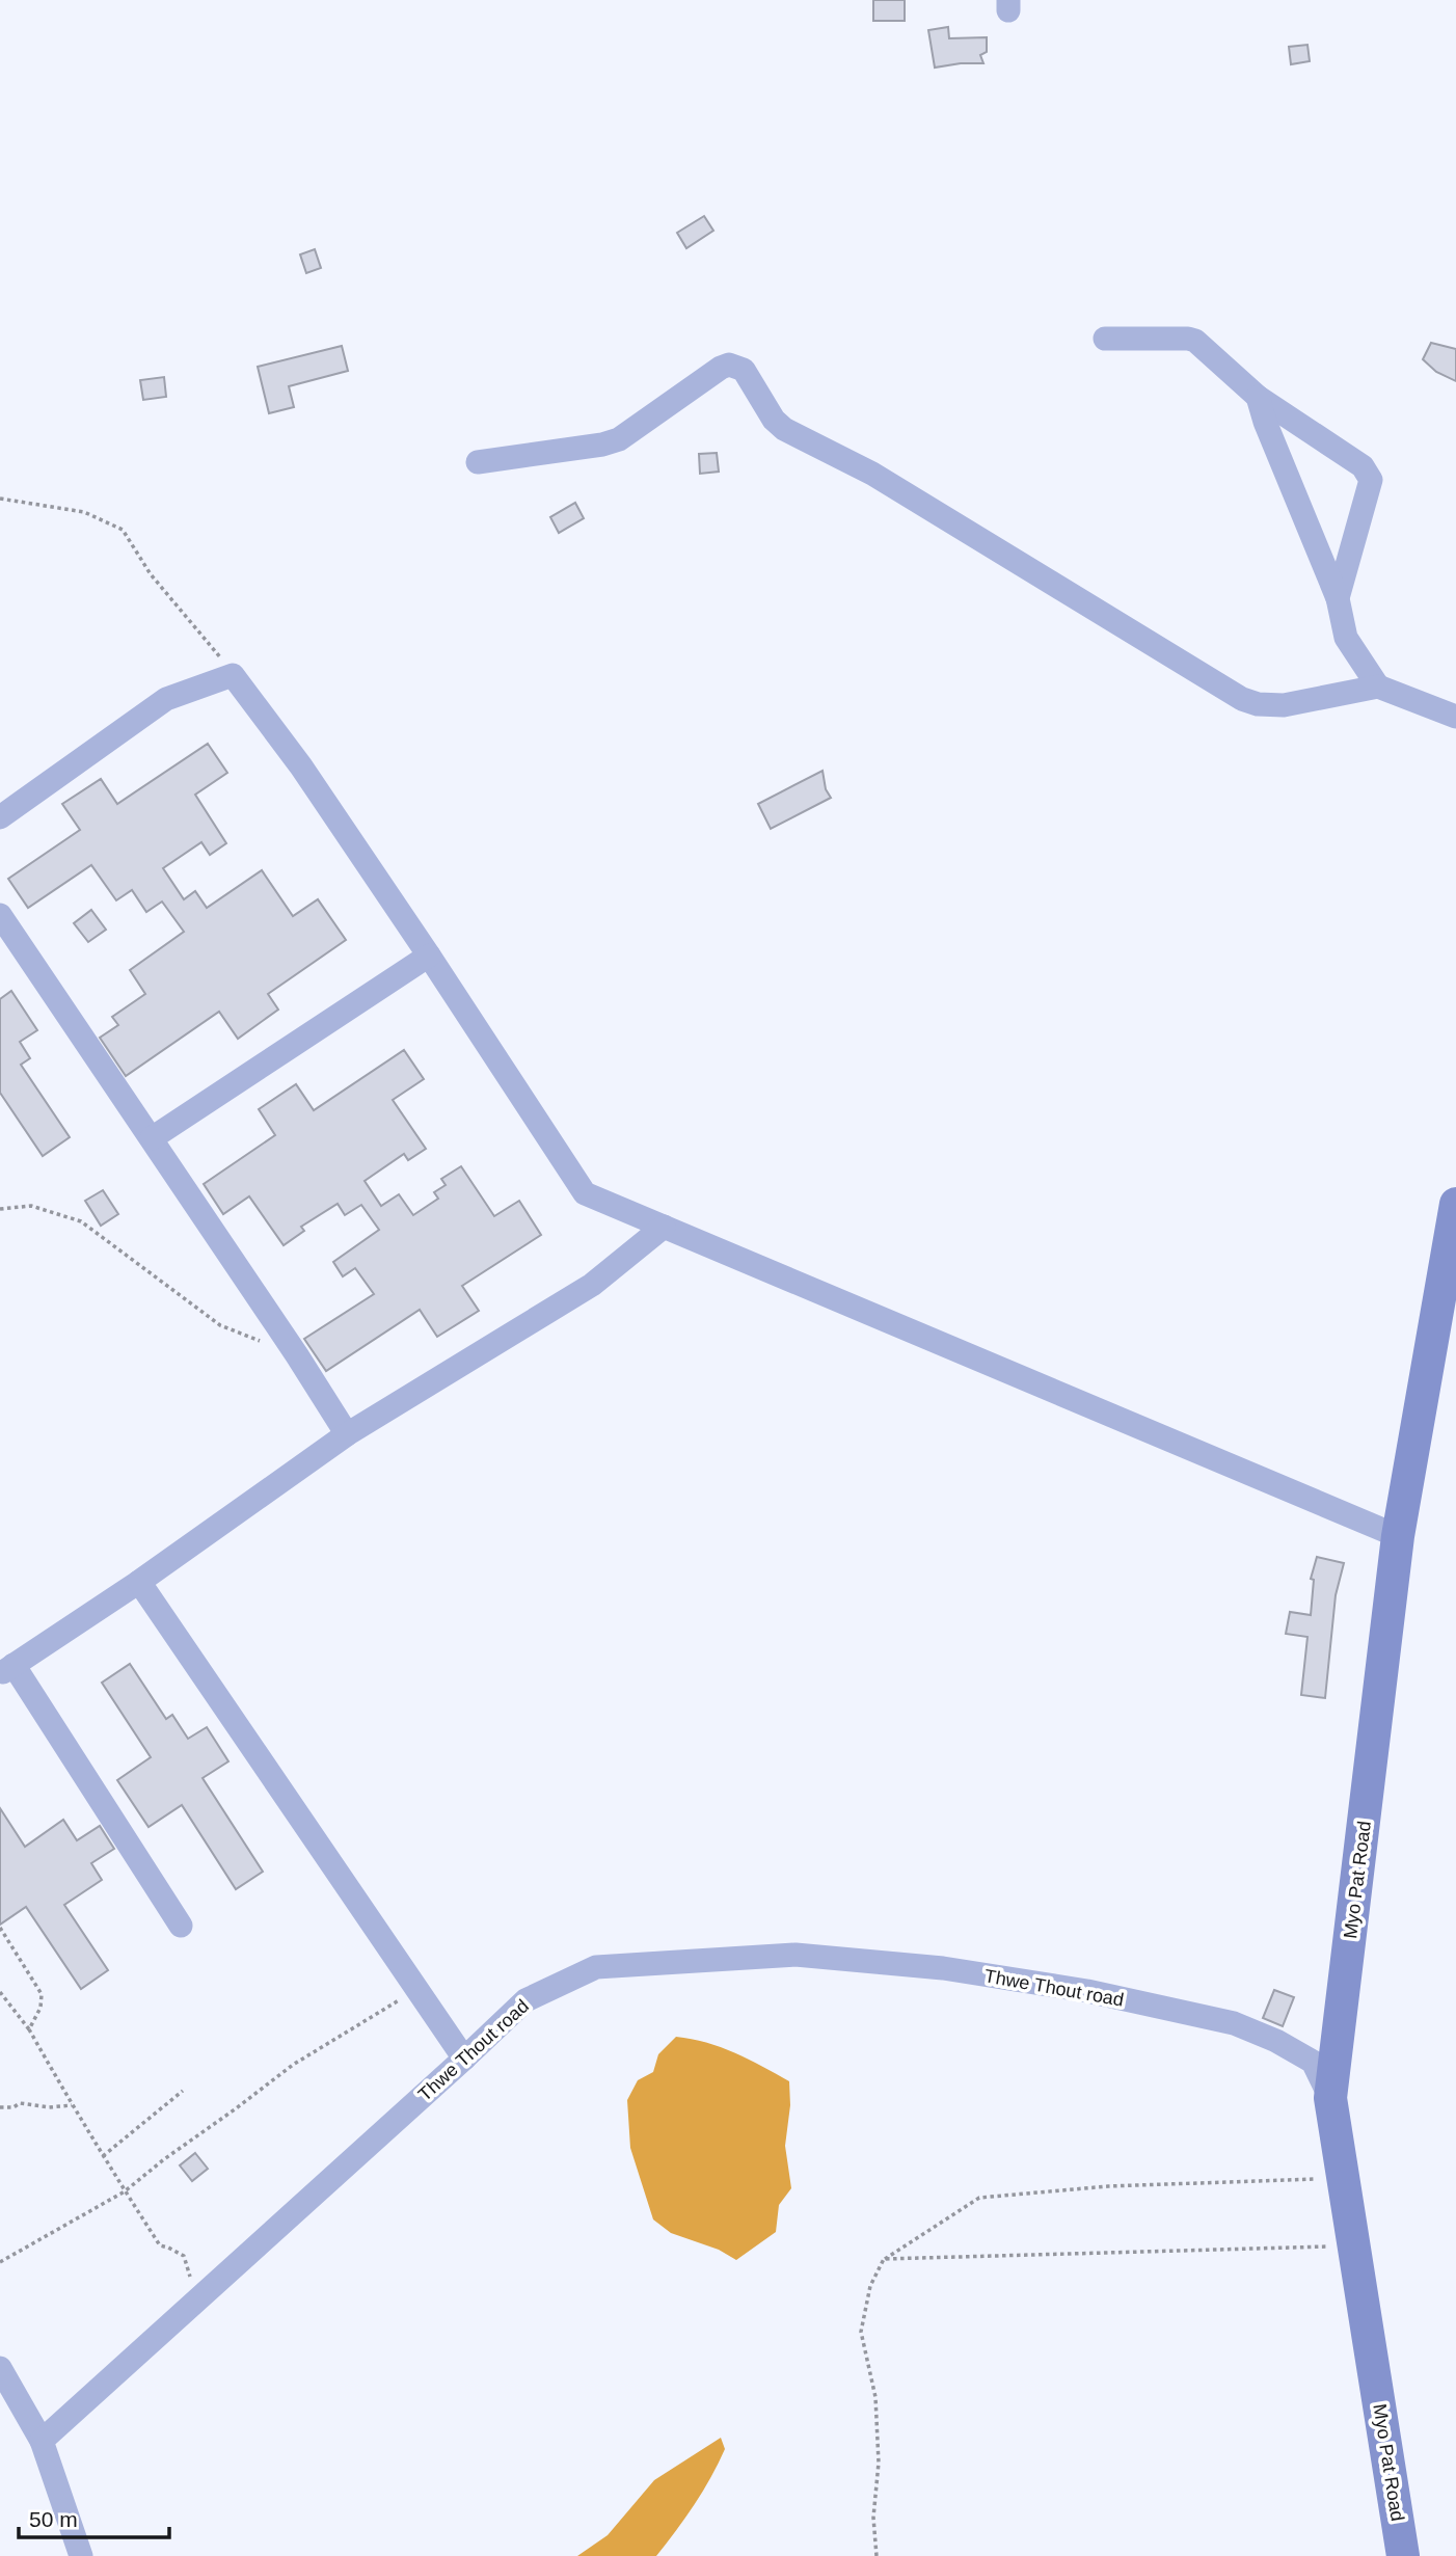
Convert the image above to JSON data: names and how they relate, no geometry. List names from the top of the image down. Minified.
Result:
{"streets":{"main road":["Myo Pat Road"],"street":["Thwe Thout road"]},"crossings":[["Myo Pat Road","Thwe Thout road"]],"scale_bar":"50 m"}
